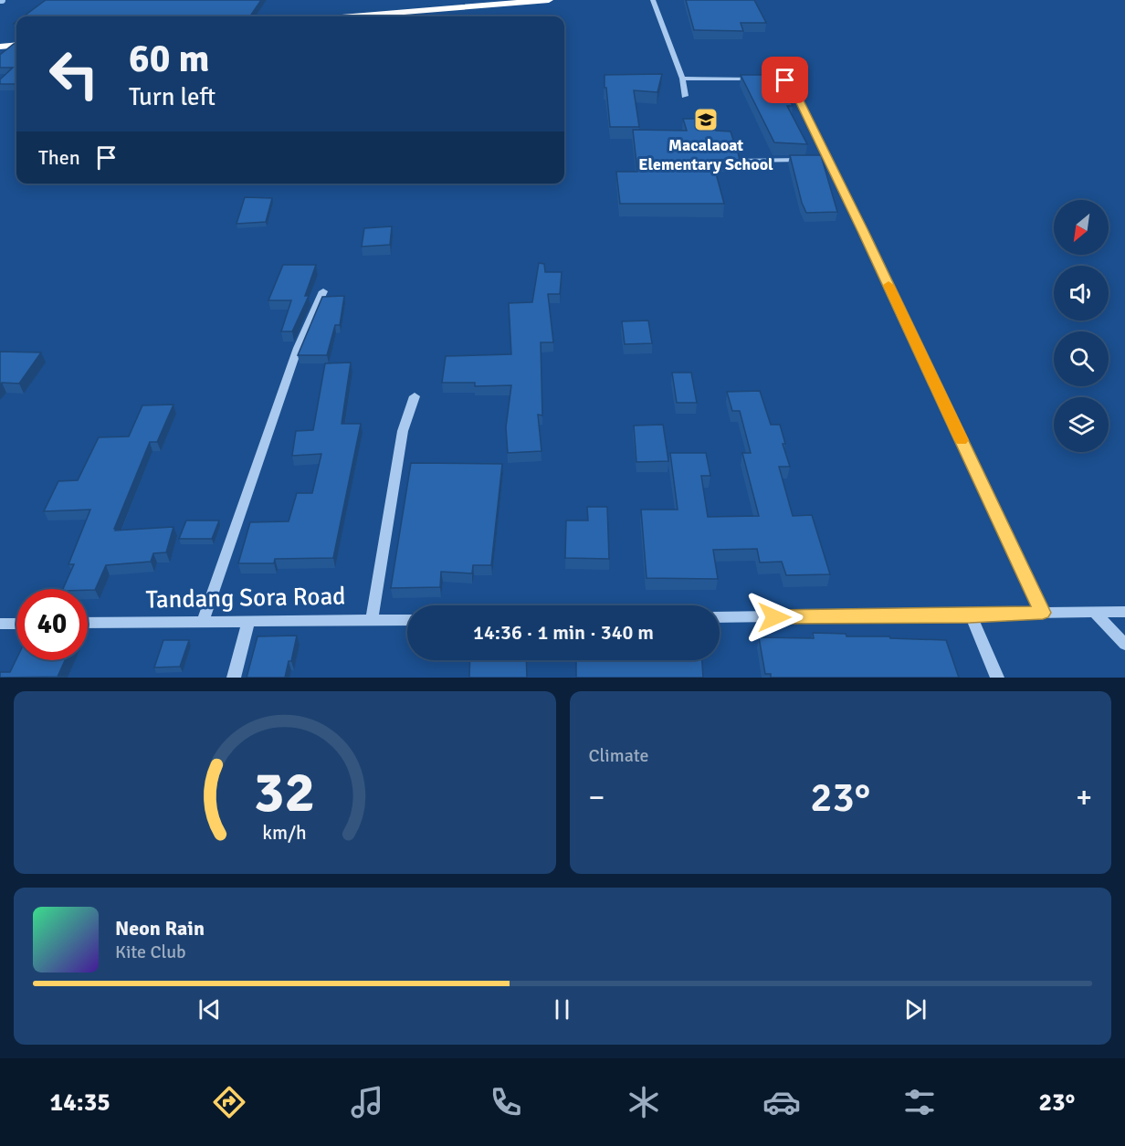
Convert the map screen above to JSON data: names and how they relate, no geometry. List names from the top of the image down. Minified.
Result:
{"streets":{"street":["Tandang Sora Road"]},"places":{"school or university":["Macalaoat Elementary School"]},"north":"bottom left","page":{"turn":["60 m","Turn left"],"then":"Then","limit":"40","trip":"14:36 · 1 min · 340 m","tile":"Climate","heat":["−","23°","+"],"song":["Neon Rain","Kite Club"],"tabs":["14:35","23°"],"gauge":["32","km/h"]}}
